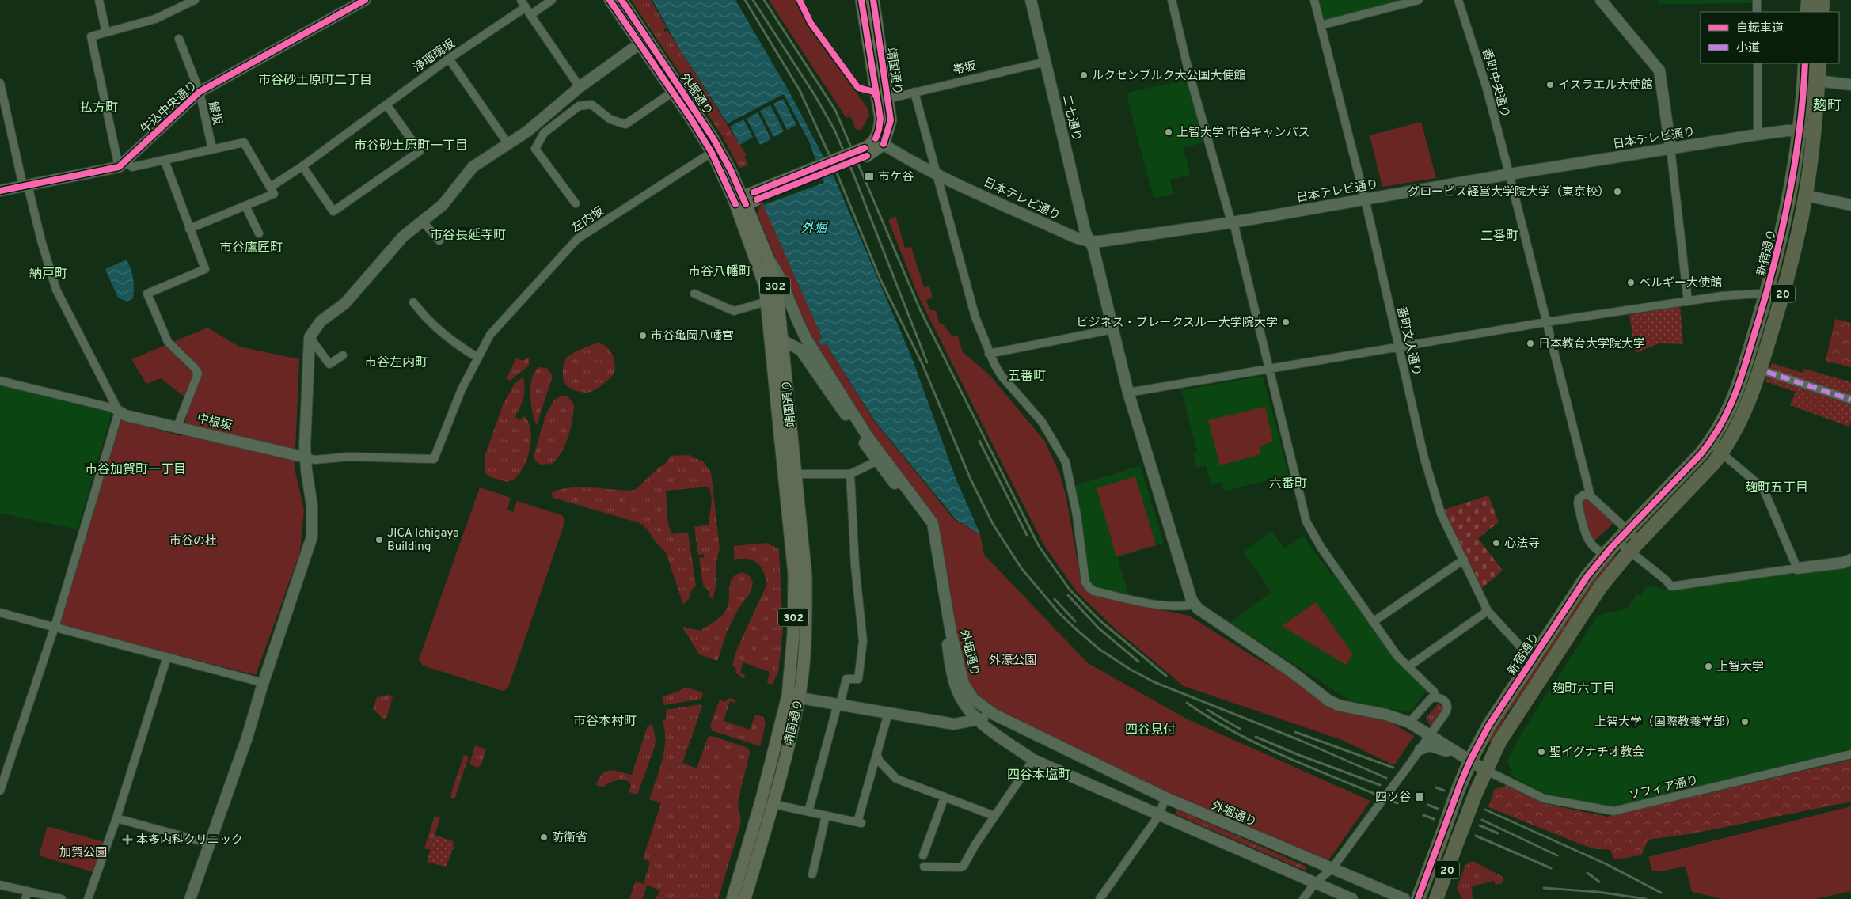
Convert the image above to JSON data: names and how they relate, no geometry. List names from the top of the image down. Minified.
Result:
{"streets":{"highway":["新宿通り","20"],"main road":["靖国通り","302"],"street":["浄瑠璃坂","帯坂","番町中央通り","外堀通り","牛込中央通り","鰻坂","二七通り","日本テレビ通り","左内坂","番町文人通り","中根坂","ソフィア通り"]},"crossings":[["帯坂","靖国通り"],["帯坂","二七通り"],["靖国通り","外堀通り"],["靖国通り","日本テレビ通り"],["番町中央通り","日本テレビ通り"],["外堀通り","左内坂"],["牛込中央通り","鰻坂"],["二七通り","日本テレビ通り"],["日本テレビ通り","新宿通り"],["日本テレビ通り","番町文人通り"],["左内坂","中根坂"],["新宿通り","番町文人通り"],["新宿通り","ソフィア通り"]],"districts":["市谷砂土原町二丁目","麹町","払方町","市谷砂土原町一丁目","市谷長延寺町","二番町","市谷鷹匠町","市谷八幡町","納戸町","市谷左内町","五番町","市谷加賀町一丁目","六番町","麹町五丁目","麹町六丁目","市谷本村町","四谷見付","四谷本塩町"],"water":["外堀"],"parks":["市谷の杜","外濠公園","加賀公園"],"places":{"other":["ルクセンブルク大公国大使館","イスラエル大使館","上智大学 市谷キャンパス","グロービス経営大学院大学（東京校）","ベルギー大使館","ビジネス・ブレークスルー大学院大学","市谷亀岡八幡宮","日本教育大学院大学","JICA Ichigaya Building","心法寺","上智大学","上智大学（国際教養学部）","聖イグナチオ教会","防衛省"],"transit":["市ケ谷","四ツ谷"],"health":["本多内科クリニック"]},"legend":["自転車道","小道"]}
